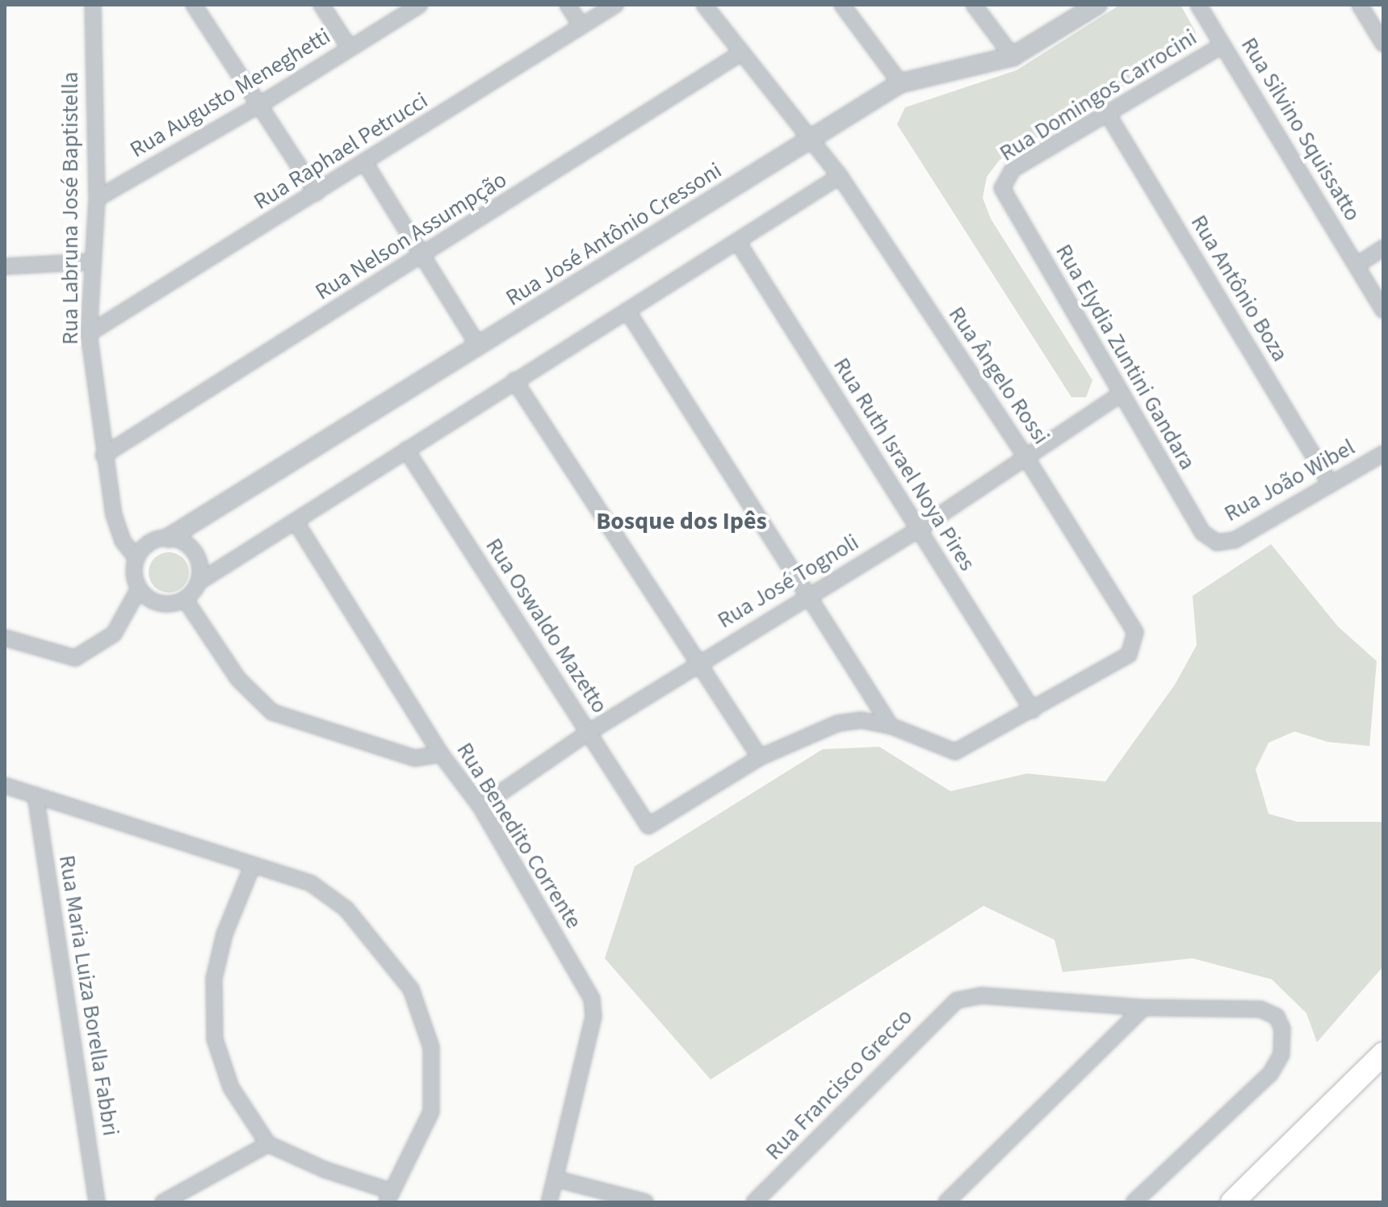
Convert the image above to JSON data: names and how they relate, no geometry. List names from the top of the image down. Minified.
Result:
{"streets":{"street":["Rua Augusto Meneghetti","Rua Domingos Carrocini","Rua Silvino Squissatto","Rua Raphael Petrucci","Rua Labruna José Baptistella","Rua José Antônio Cressoni","Rua Nelson Assumpção","Rua Antônio Boza","Rua Elydia Zuntini Gandara","Rua Ângelo Rossi","Rua Ruth Israel Noya Pires","Rua João Wibel","Rua José Tognoli","Rua Oswaldo Mazetto","Rua Benedito Corrente","Rua Maria Luiza Borella Fabbri","Rua Francisco Grecco"]},"crossings":[["Rua Augusto Meneghetti","Rua Labruna José Baptistella"],["Rua Domingos Carrocini","Rua Silvino Squissatto"],["Rua Domingos Carrocini","Rua Antônio Boza"],["Rua Domingos Carrocini","Rua Elydia Zuntini Gandara"],["Rua Raphael Petrucci","Rua Labruna José Baptistella"],["Rua Labruna José Baptistella","Rua José Antônio Cressoni"],["Rua Labruna José Baptistella","Rua Nelson Assumpção"],["Rua José Antônio Cressoni","Rua Ângelo Rossi"],["Rua Nelson Assumpção","Rua Ângelo Rossi"],["Rua Antônio Boza","Rua João Wibel"],["Rua Elydia Zuntini Gandara","Rua João Wibel"],["Rua Elydia Zuntini Gandara","Rua José Tognoli"],["Rua Ângelo Rossi","Rua Ruth Israel Noya Pires"],["Rua Ângelo Rossi","Rua José Tognoli"],["Rua Ruth Israel Noya Pires","Rua José Tognoli"],["Rua José Tognoli","Rua Oswaldo Mazetto"],["Rua José Tognoli","Rua Benedito Corrente"]],"districts":["Bosque dos Ipês"]}
